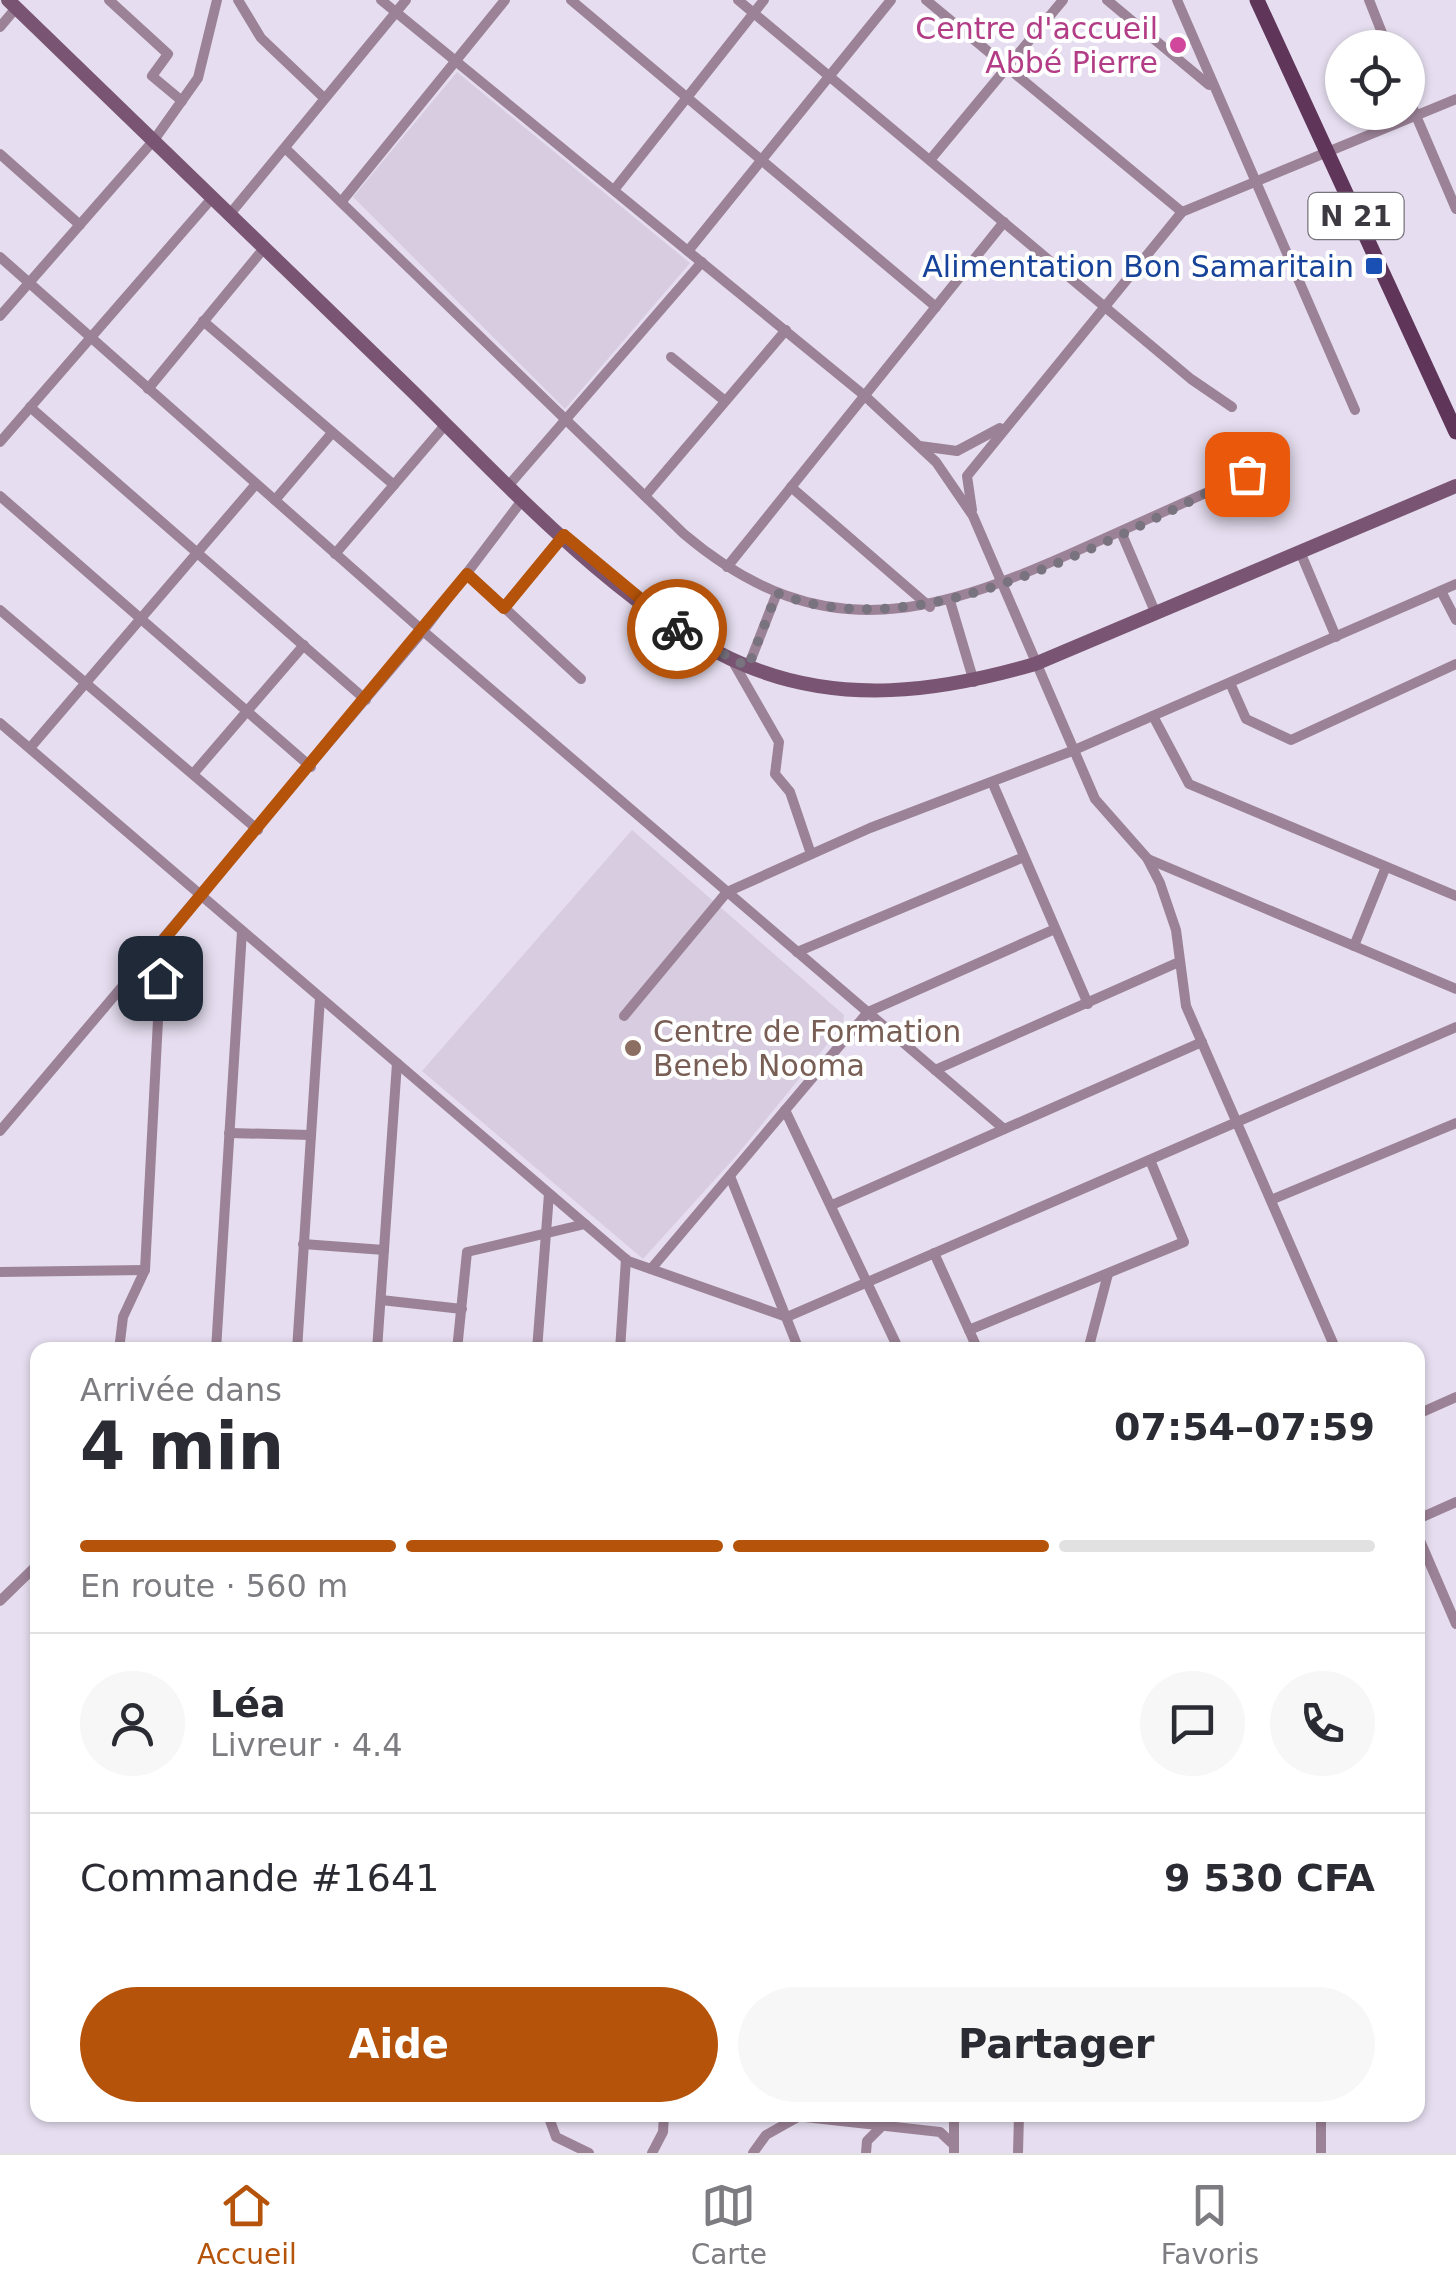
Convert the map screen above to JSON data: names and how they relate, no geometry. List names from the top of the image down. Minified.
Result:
{"streets":{"main road":["N 21"]},"places":{"other":["Centre d'accueil Abbé Pierre","Centre de Formation Beneb Nooma"],"transit":["Alimentation Bon Samaritain"]},"page":{"heading":["4 min","Arrivée dans","07:54–07:59"],"panel":["Léa","Livreur · 4.4","Commande #1641","9 530 CFA"],"bar":"En route · 560 m","buttons":["Aide","Partager"],"tabs":["Accueil","Carte","Favoris"]}}
